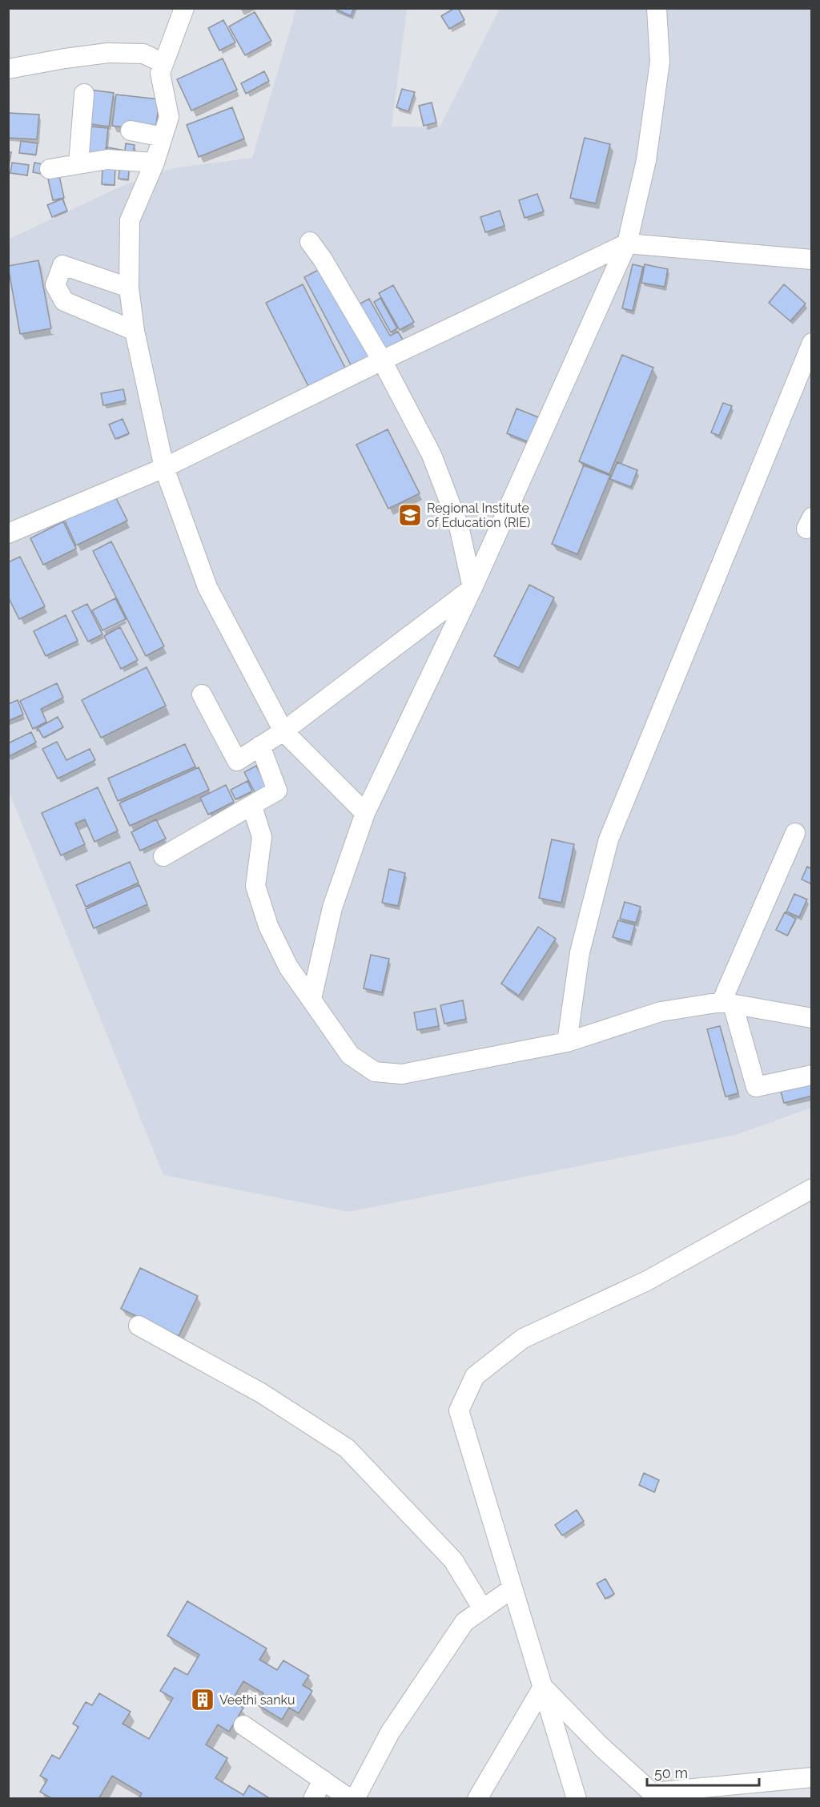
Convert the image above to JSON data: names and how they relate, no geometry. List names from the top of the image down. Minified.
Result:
{"places":{"school or university":["Regional Institute of Education (RIE)"],"building":["Veethi sanku"]},"scale_bar":"50 m"}
